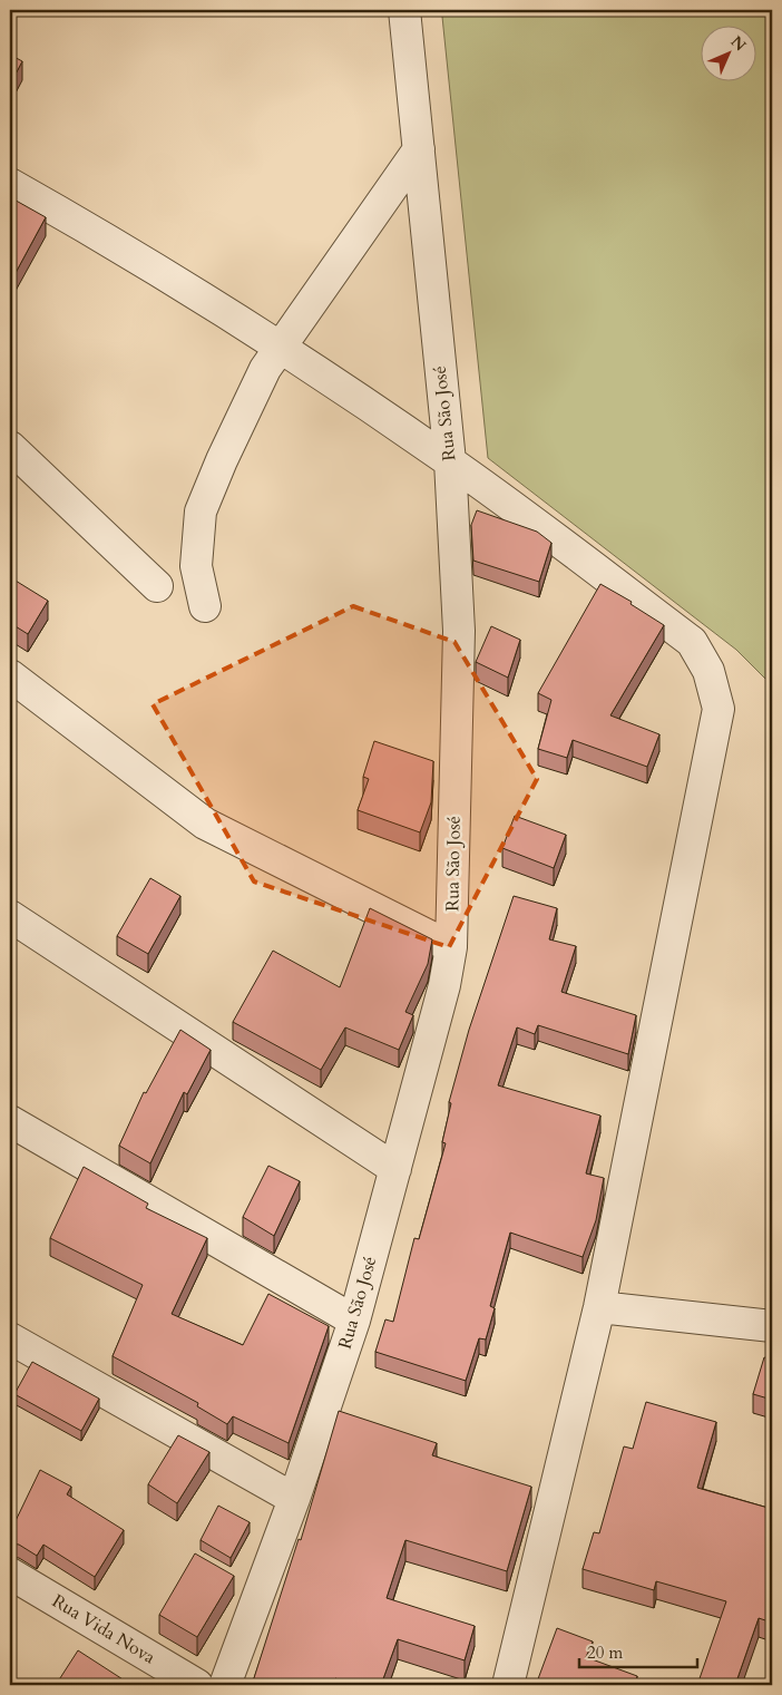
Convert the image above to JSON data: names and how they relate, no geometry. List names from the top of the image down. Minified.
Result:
{"streets":{"street":["Rua São José","Rua Vida Nova"]},"scale_bar":"20 m","north":"top right"}
